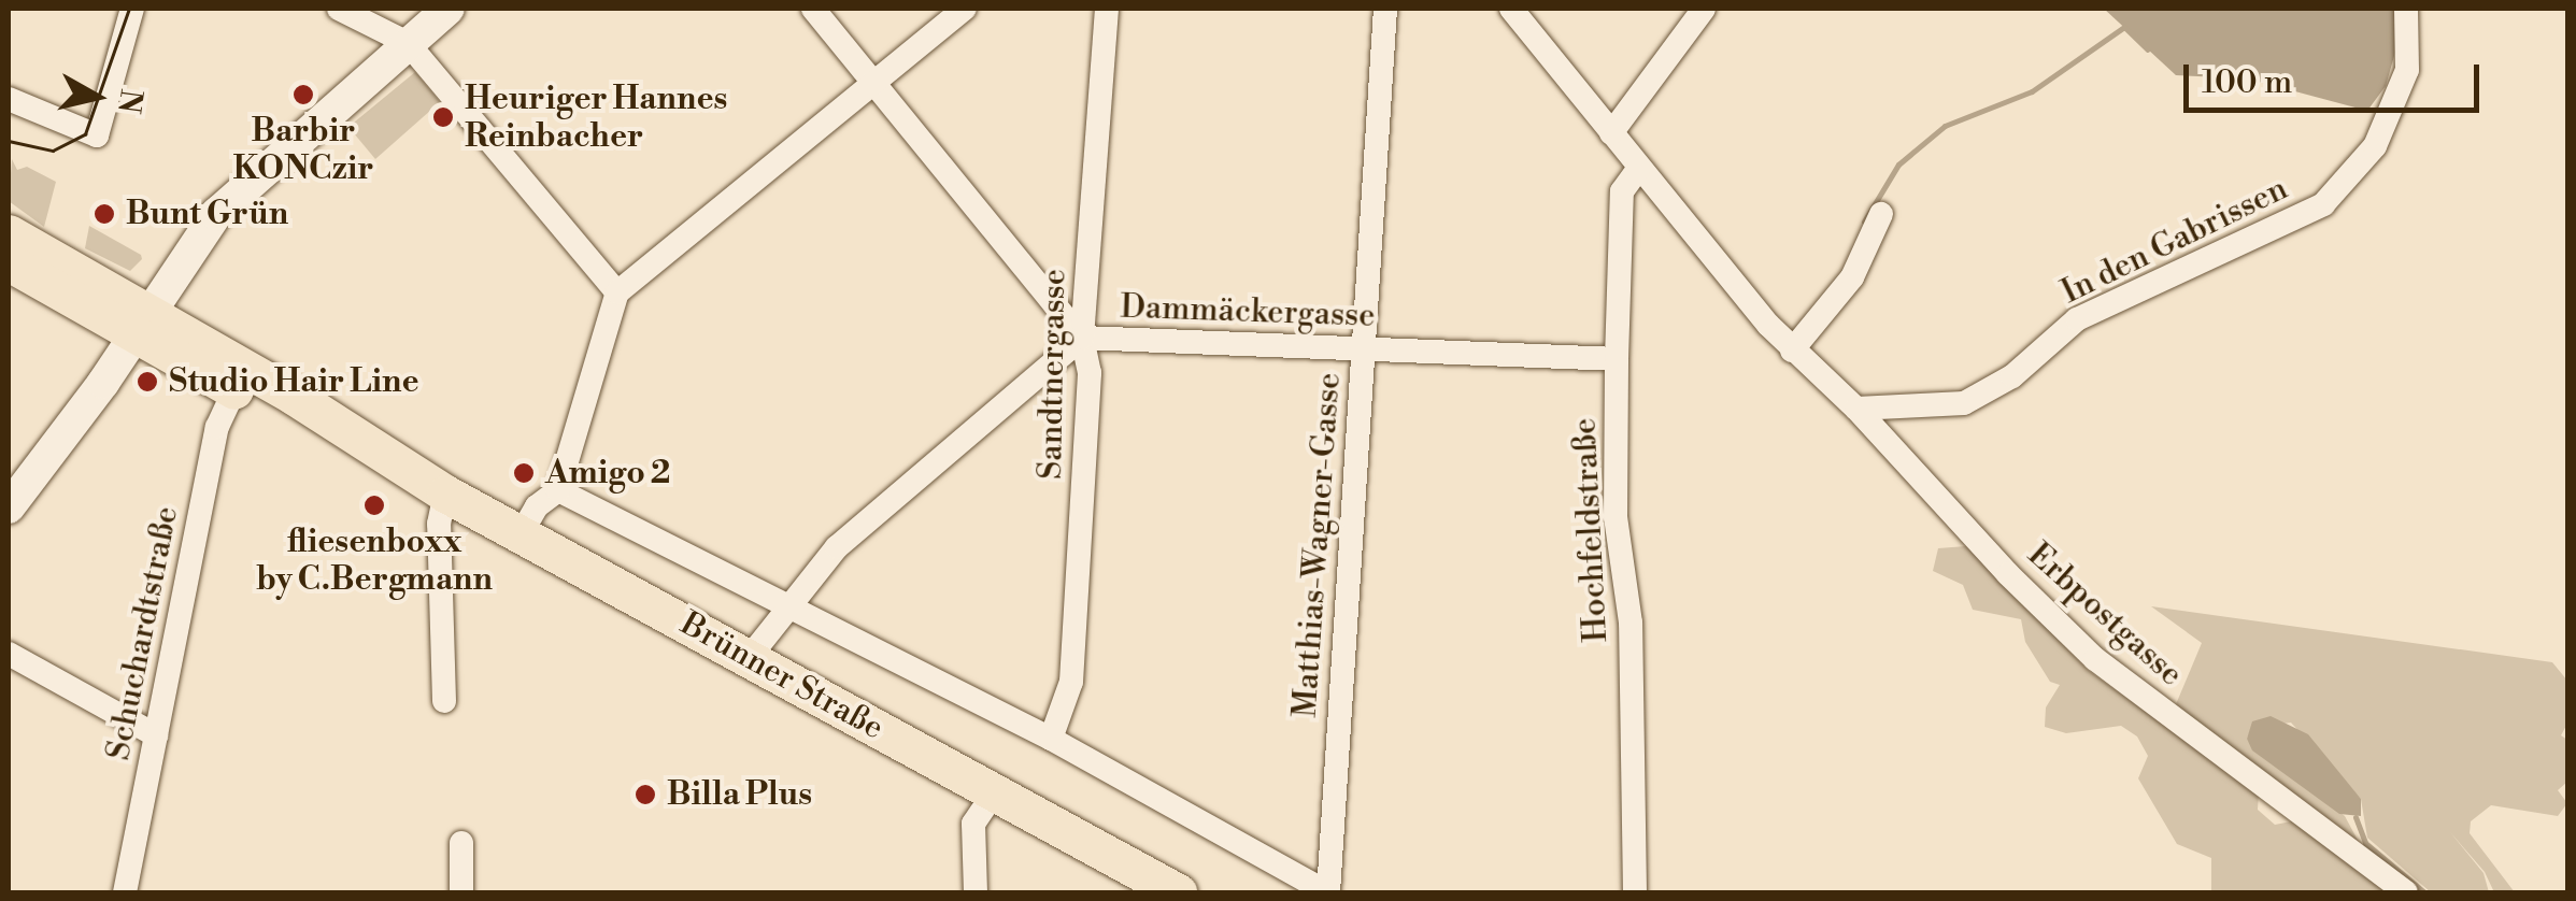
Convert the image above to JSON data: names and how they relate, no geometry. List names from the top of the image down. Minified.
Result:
{"streets":{"main road":["Brünner Straße"],"street":["In den Gabrissen","Dammäckergasse","Sandtnergasse","Hochfeldstraße","Matthias-Wagner-Gasse","Erbpostgasse","Schuchardtstraße"]},"crossings":[["In den Gabrissen","Erbpostgasse"],["Dammäckergasse","Sandtnergasse"],["Dammäckergasse","Hochfeldstraße"],["Dammäckergasse","Matthias-Wagner-Gasse"],["Dammäckergasse","Brünner Straße"],["Sandtnergasse","Brünner Straße"],["Hochfeldstraße","Erbpostgasse"],["Matthias-Wagner-Gasse","Brünner Straße"],["Schuchardtstraße","Brünner Straße"]],"places":["Barbir KONCzir","Heuriger Hannes Reinbacher","Bunt Grün","Studio Hair Line","Amigo 2","fliesenboxx by C.Bergmann","Billa Plus"],"scale_bar":"100 m","north":"right"}
